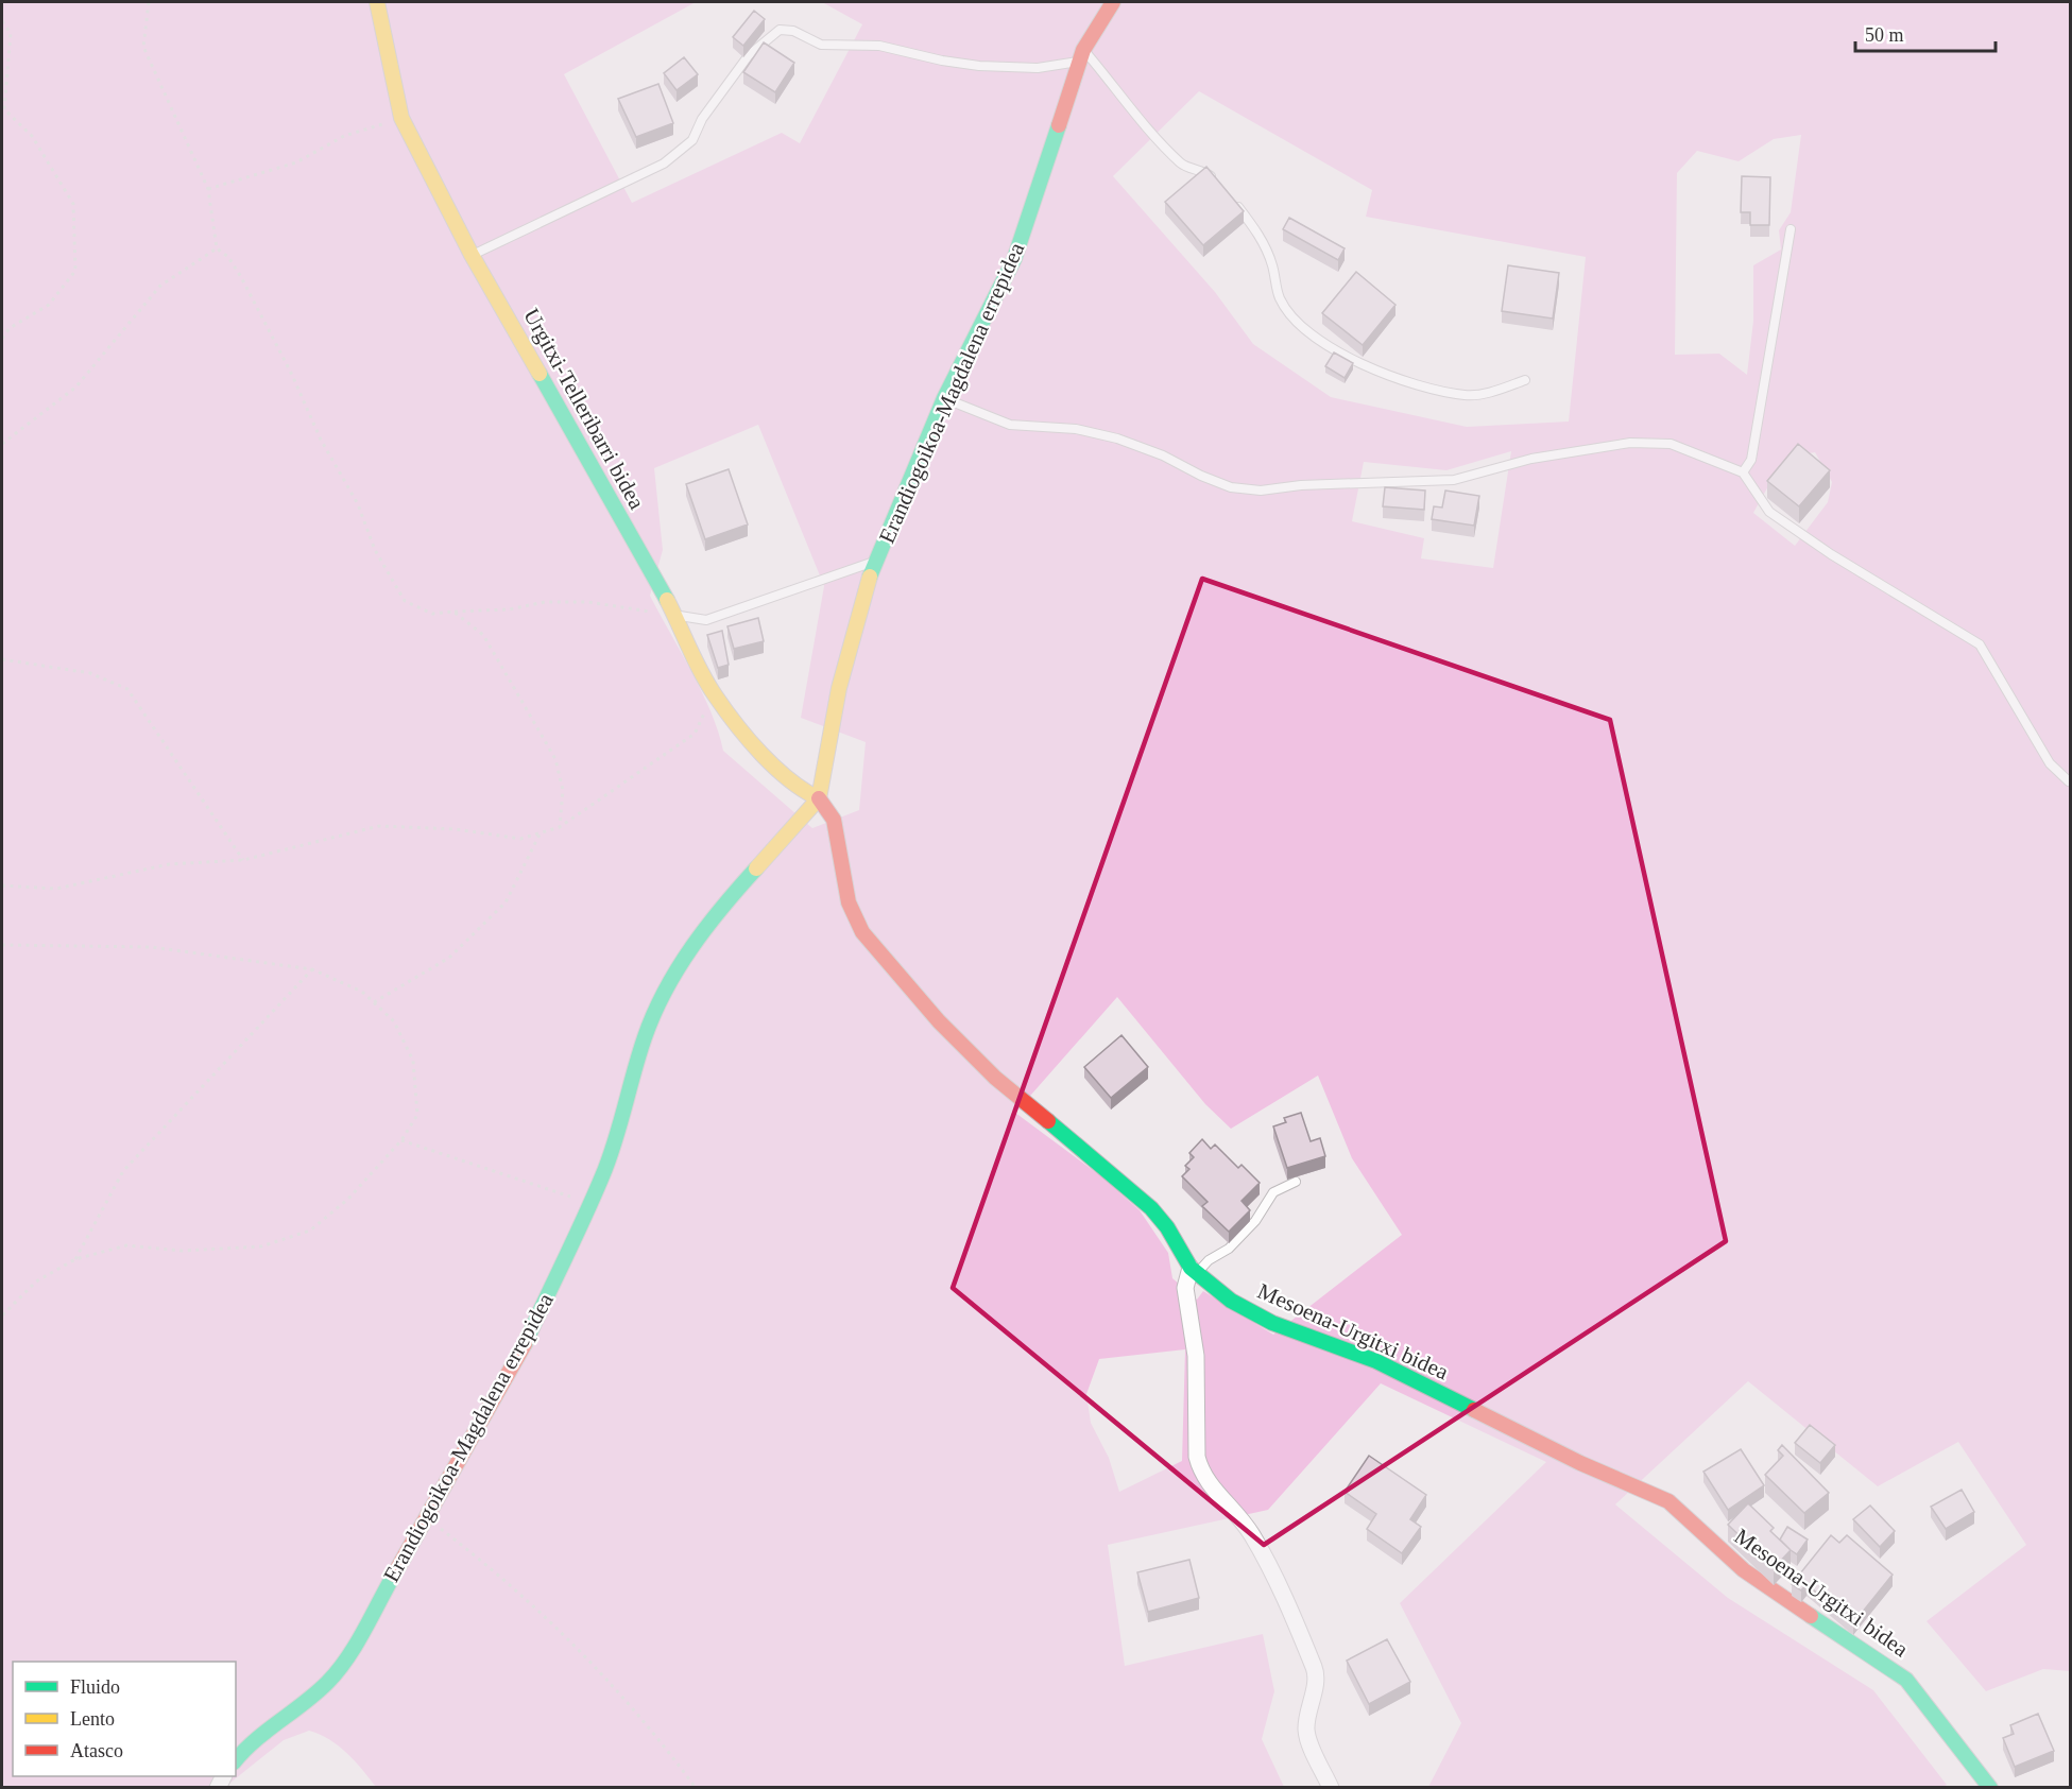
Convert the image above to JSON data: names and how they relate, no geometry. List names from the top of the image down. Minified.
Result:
{"streets":{"street":["Erandiogoikoa-Magdalena errepidea","Urgitxi-Telleribarri bidea","Mesoena-Urgitxi bidea"]},"crossings":[["Erandiogoikoa-Magdalena errepidea","Urgitxi-Telleribarri bidea"],["Erandiogoikoa-Magdalena errepidea","Mesoena-Urgitxi bidea"],["Urgitxi-Telleribarri bidea","Mesoena-Urgitxi bidea"]],"legend":["Fluido","Lento","Atasco"],"scale_bar":"50 m"}
